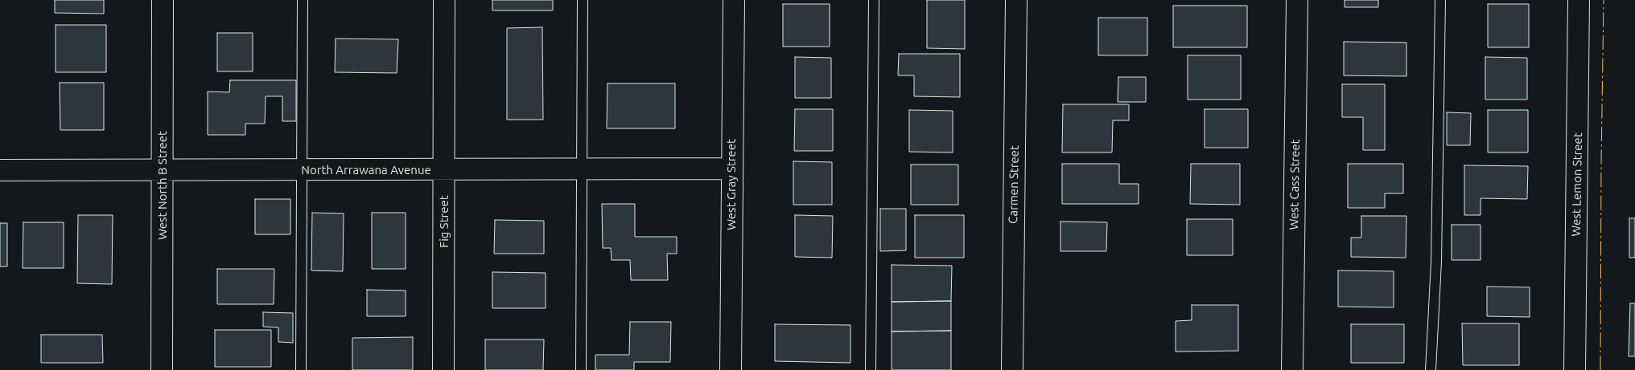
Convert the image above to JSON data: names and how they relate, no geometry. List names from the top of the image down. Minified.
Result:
{"streets":{"street":["North Arrawana Avenue","West Gray Street","Carmen Street","West Cass Street","West Lemon Street","West North B Street","Fig Street"]},"crossings":[["North Arrawana Avenue","West Gray Street"],["North Arrawana Avenue","West North B Street"],["North Arrawana Avenue","Fig Street"]]}
